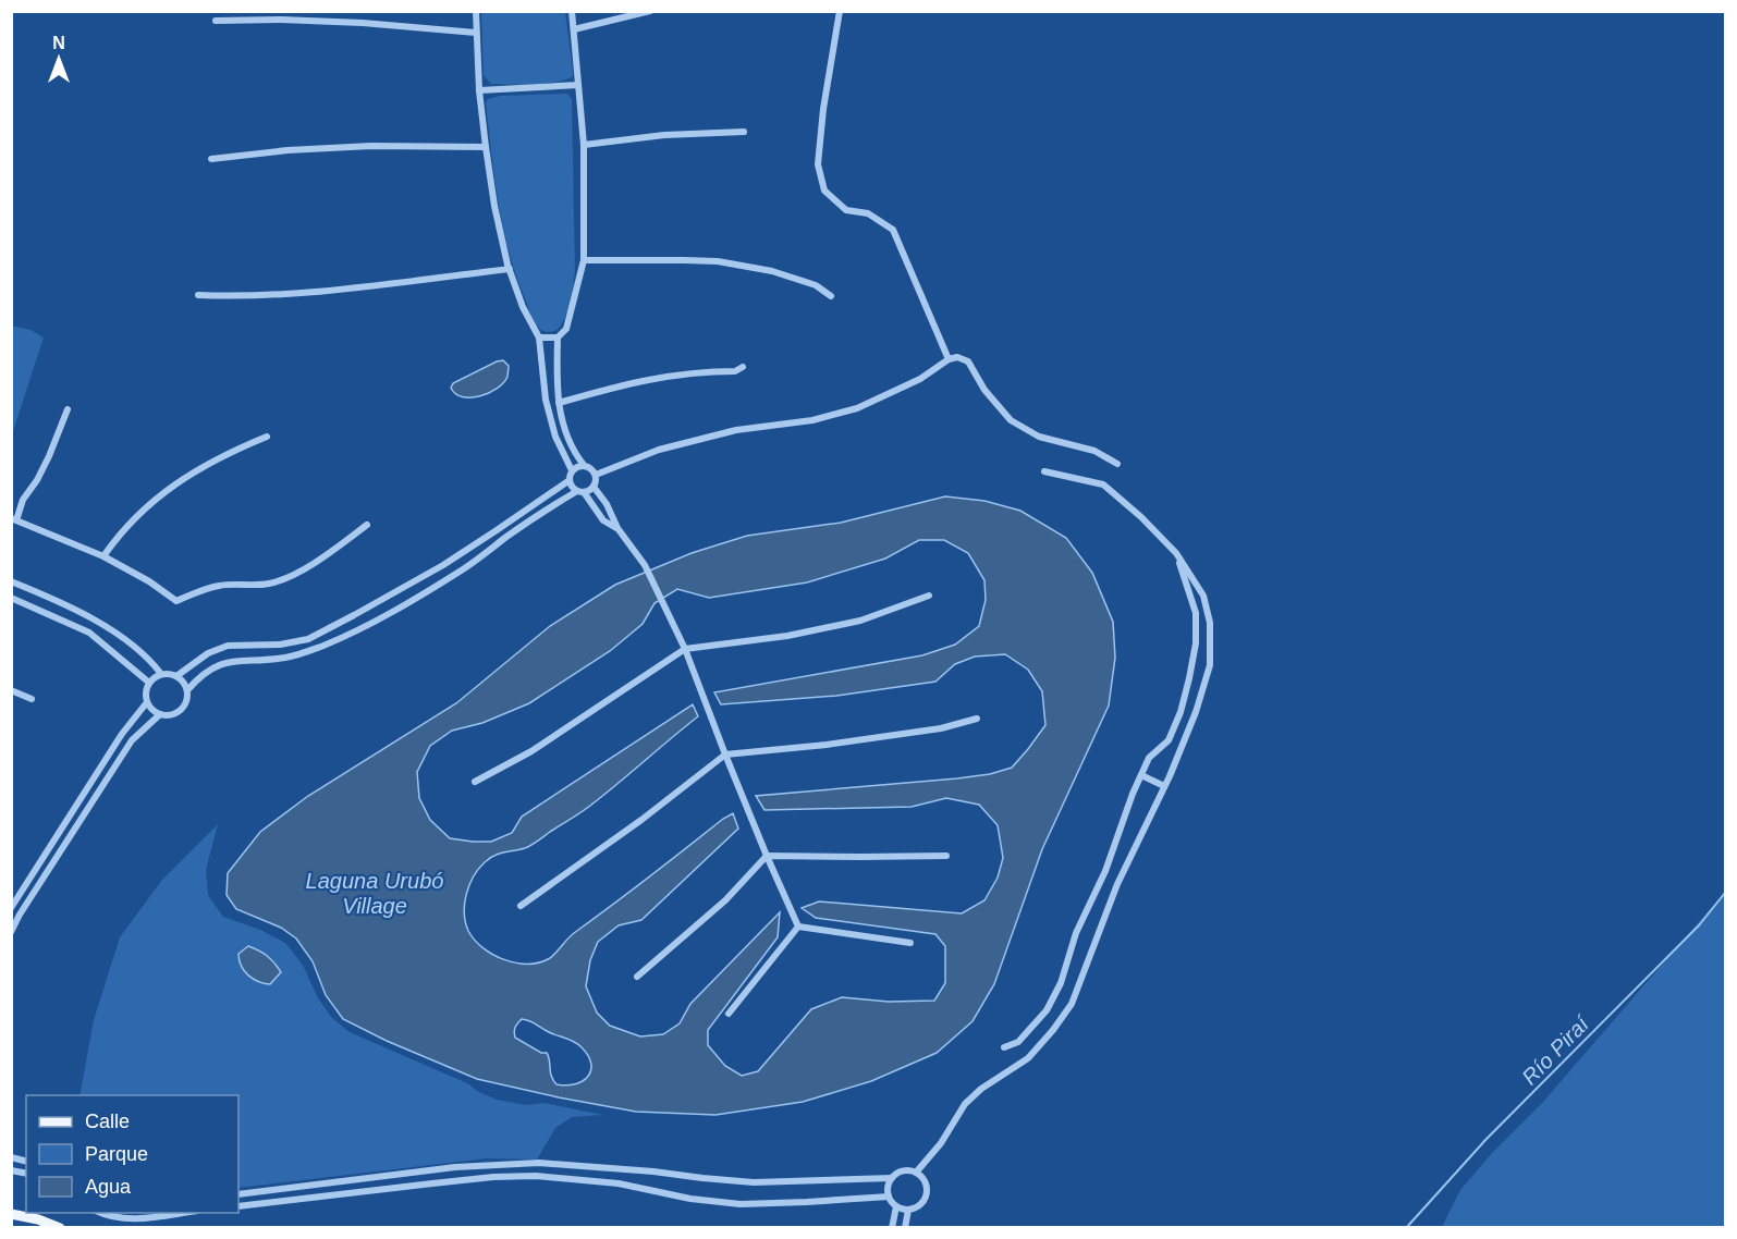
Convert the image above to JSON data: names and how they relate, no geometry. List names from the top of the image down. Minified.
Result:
{"water":["Laguna Urubó Village","Río Piraí"],"legend":["Calle","Parque","Agua"],"north":"top"}
